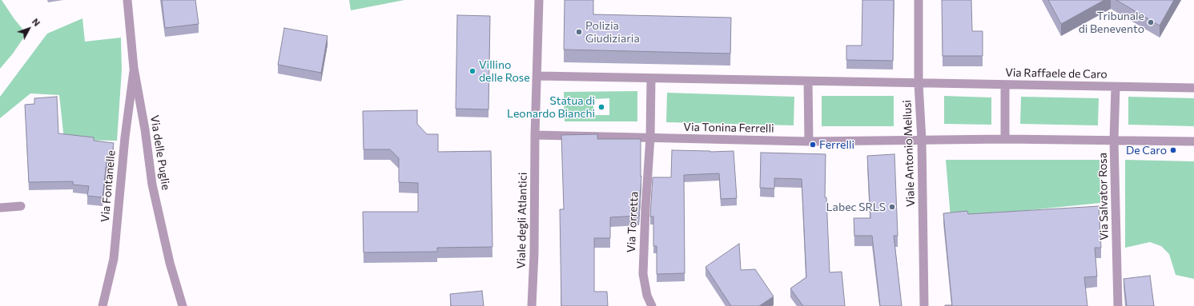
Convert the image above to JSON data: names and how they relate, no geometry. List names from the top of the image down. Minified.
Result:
{"streets":{"street":["Via Raffaele de Caro","Via Tonina Ferrelli","Via delle Puglie","Viale Antonio Mellusi","Via Fontanelle","Via Salvator Rosa","Viale degli Atlantici","Via Torretta"]},"crossings":[["Via Raffaele de Caro","Viale Antonio Mellusi"],["Via Raffaele de Caro","Via Salvator Rosa"],["Via Tonina Ferrelli","Viale Antonio Mellusi"],["Via Tonina Ferrelli","Viale degli Atlantici"],["Via Tonina Ferrelli","Via Torretta"],["Via delle Puglie","Via Fontanelle"]],"places":["Tribunale di Benevento","Polizia Giudiziaria","Villino delle Rose","Statua di Leonardo Bianchi","Ferrelli","De Caro","Labec SRLS"],"north":"top right"}
